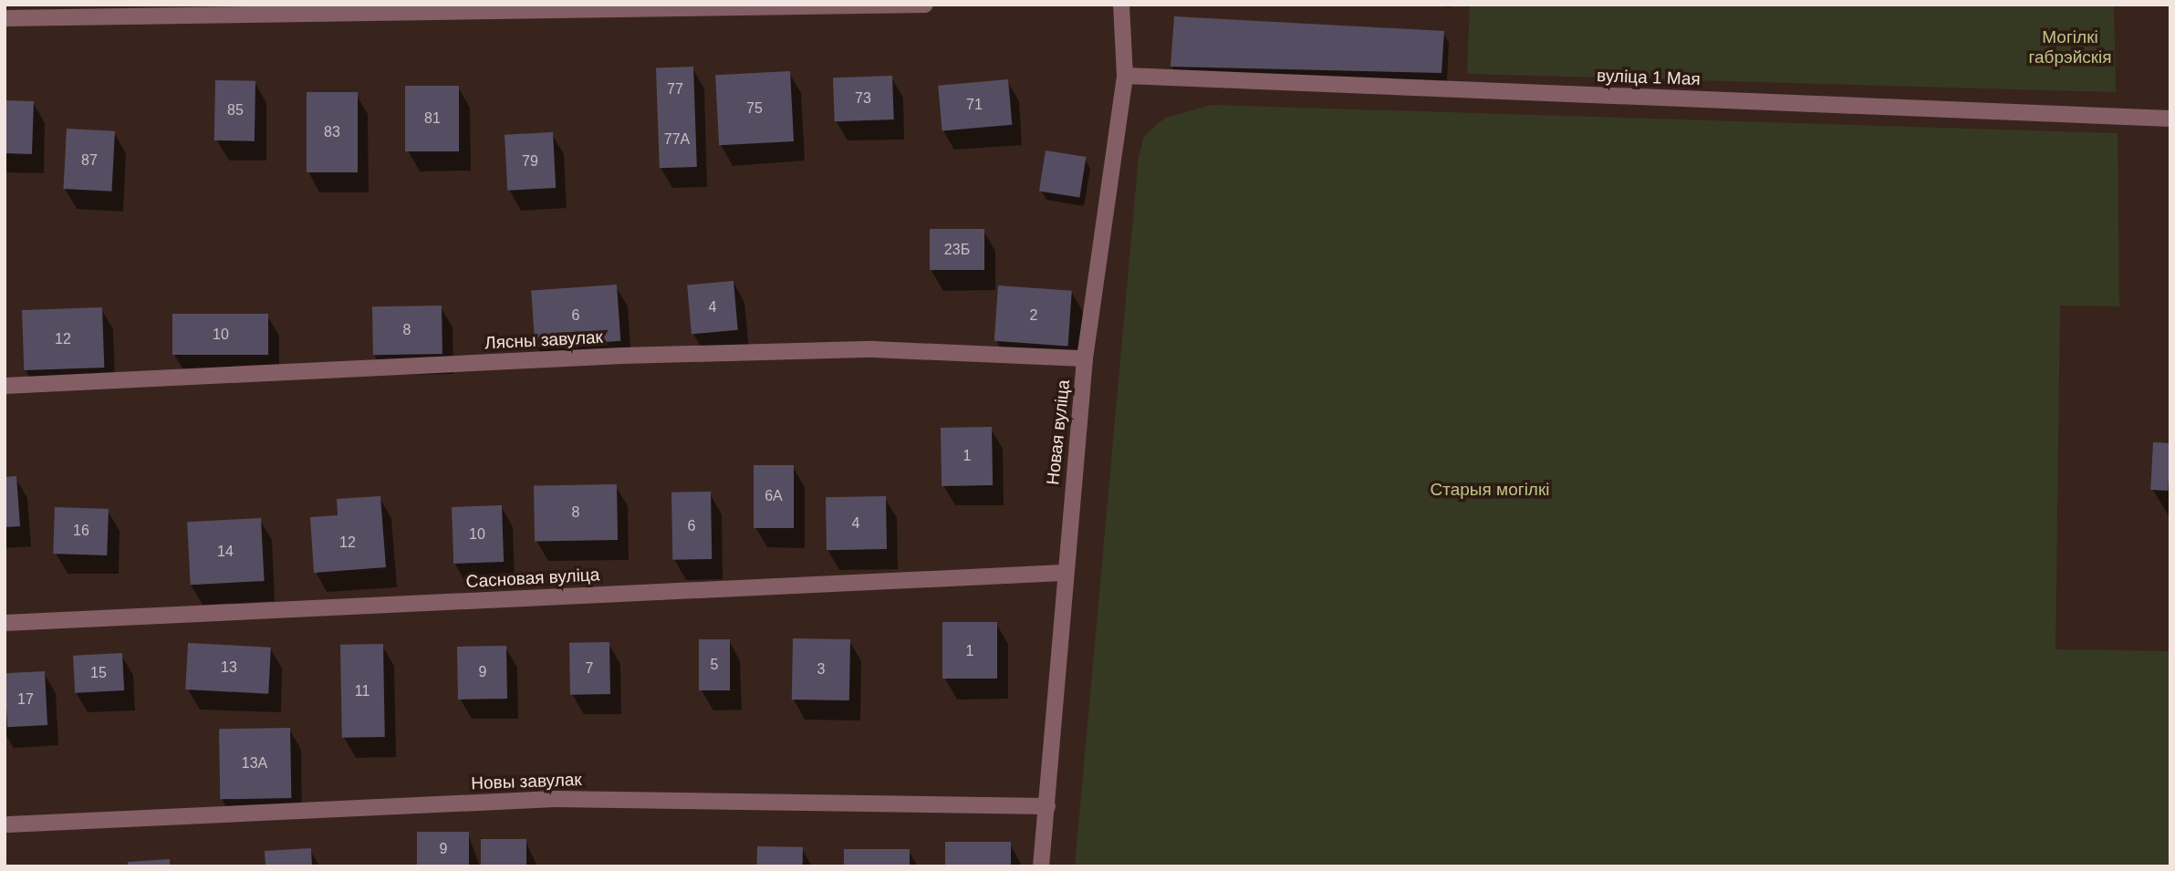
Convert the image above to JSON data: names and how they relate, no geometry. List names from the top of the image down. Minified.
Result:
{"streets":{"street":["вуліца 1 Мая","Лясны завулак","Новая вуліца","Сасновая вуліца","Новы завулак"]},"crossings":[["вуліца 1 Мая","Новая вуліца"],["Лясны завулак","Новая вуліца"],["Новая вуліца","Сасновая вуліца"],["Новая вуліца","Новы завулак"]],"parks":["Могілкі габрэйскія","Старыя могілкі"],"house_numbers":["77","73","71","75","85","81","83","77А","87","79","23Б","4","6","2","8","10","12","1","6А","8","4","6","16","10","12","14","1","5","13","7","3","9","15","11","17","13А","9"]}
